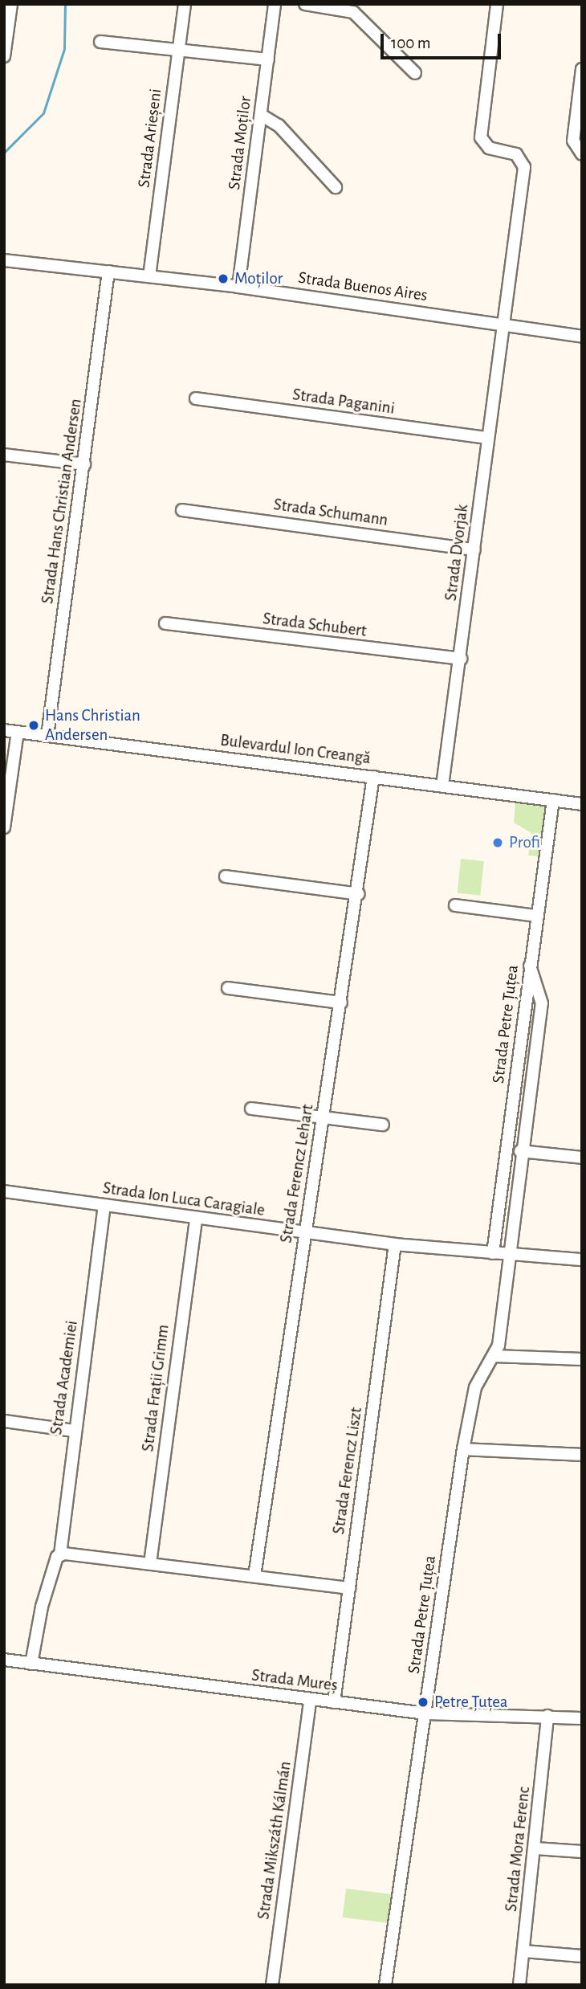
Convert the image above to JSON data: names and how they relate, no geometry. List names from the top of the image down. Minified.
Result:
{"streets":{"street":["Strada Arieșeni","Strada Moților","Strada Buenos Aires","Strada Paganini","Strada Hans Christian Andersen","Strada Schumann","Strada Dvorjak","Strada Schubert","Bulevardul Ion Creangă","Strada Petre Țuțea","Strada Ferencz Lehart","Strada Ion Luca Caragiale","Strada Academiei","Strada Frații Grimm","Strada Ferencz Liszt","Strada Mureș","Strada Mikszáth Kálmán","Strada Mora Ferenc"]},"crossings":[["Strada Arieșeni","Strada Buenos Aires"],["Strada Moților","Strada Buenos Aires"],["Strada Buenos Aires","Strada Hans Christian Andersen"],["Strada Buenos Aires","Strada Dvorjak"],["Strada Paganini","Strada Dvorjak"],["Strada Hans Christian Andersen","Bulevardul Ion Creangă"],["Strada Schumann","Strada Dvorjak"],["Strada Dvorjak","Strada Schubert"],["Strada Dvorjak","Bulevardul Ion Creangă"],["Bulevardul Ion Creangă","Strada Petre Țuțea"],["Bulevardul Ion Creangă","Strada Ferencz Lehart"],["Strada Petre Țuțea","Strada Ion Luca Caragiale"],["Strada Petre Țuțea","Strada Mureș"],["Strada Ferencz Lehart","Strada Ion Luca Caragiale"],["Strada Ion Luca Caragiale","Strada Academiei"],["Strada Ion Luca Caragiale","Strada Frații Grimm"],["Strada Ion Luca Caragiale","Strada Ferencz Liszt"],["Strada Academiei","Strada Mureș"],["Strada Ferencz Liszt","Strada Mureș"],["Strada Mureș","Strada Mikszáth Kálmán"],["Strada Mureș","Strada Mora Ferenc"]],"places":["Moților","Hans Christian Andersen","Profi","Petre Țuțea"],"scale_bar":"100 m"}
